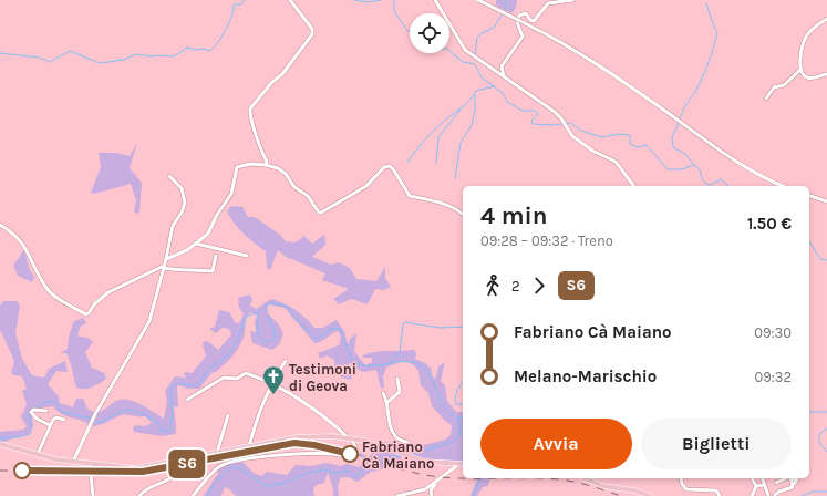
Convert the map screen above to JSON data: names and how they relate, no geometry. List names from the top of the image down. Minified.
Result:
{"places":{"church":["Testimoni di Geova"],"other":["Fabriano Cà Maiano"]},"page":{"on_map":"S6","heading":["4 min","09:28 – 09:32 · Treno","1.50 €"],"legs":["2","S6"],"list":[{"name":"Fabriano Cà Maiano","value":"09:30"},{"name":"Melano-Marischio","value":"09:32"}],"buttons":["Avvia","Biglietti"]}}
